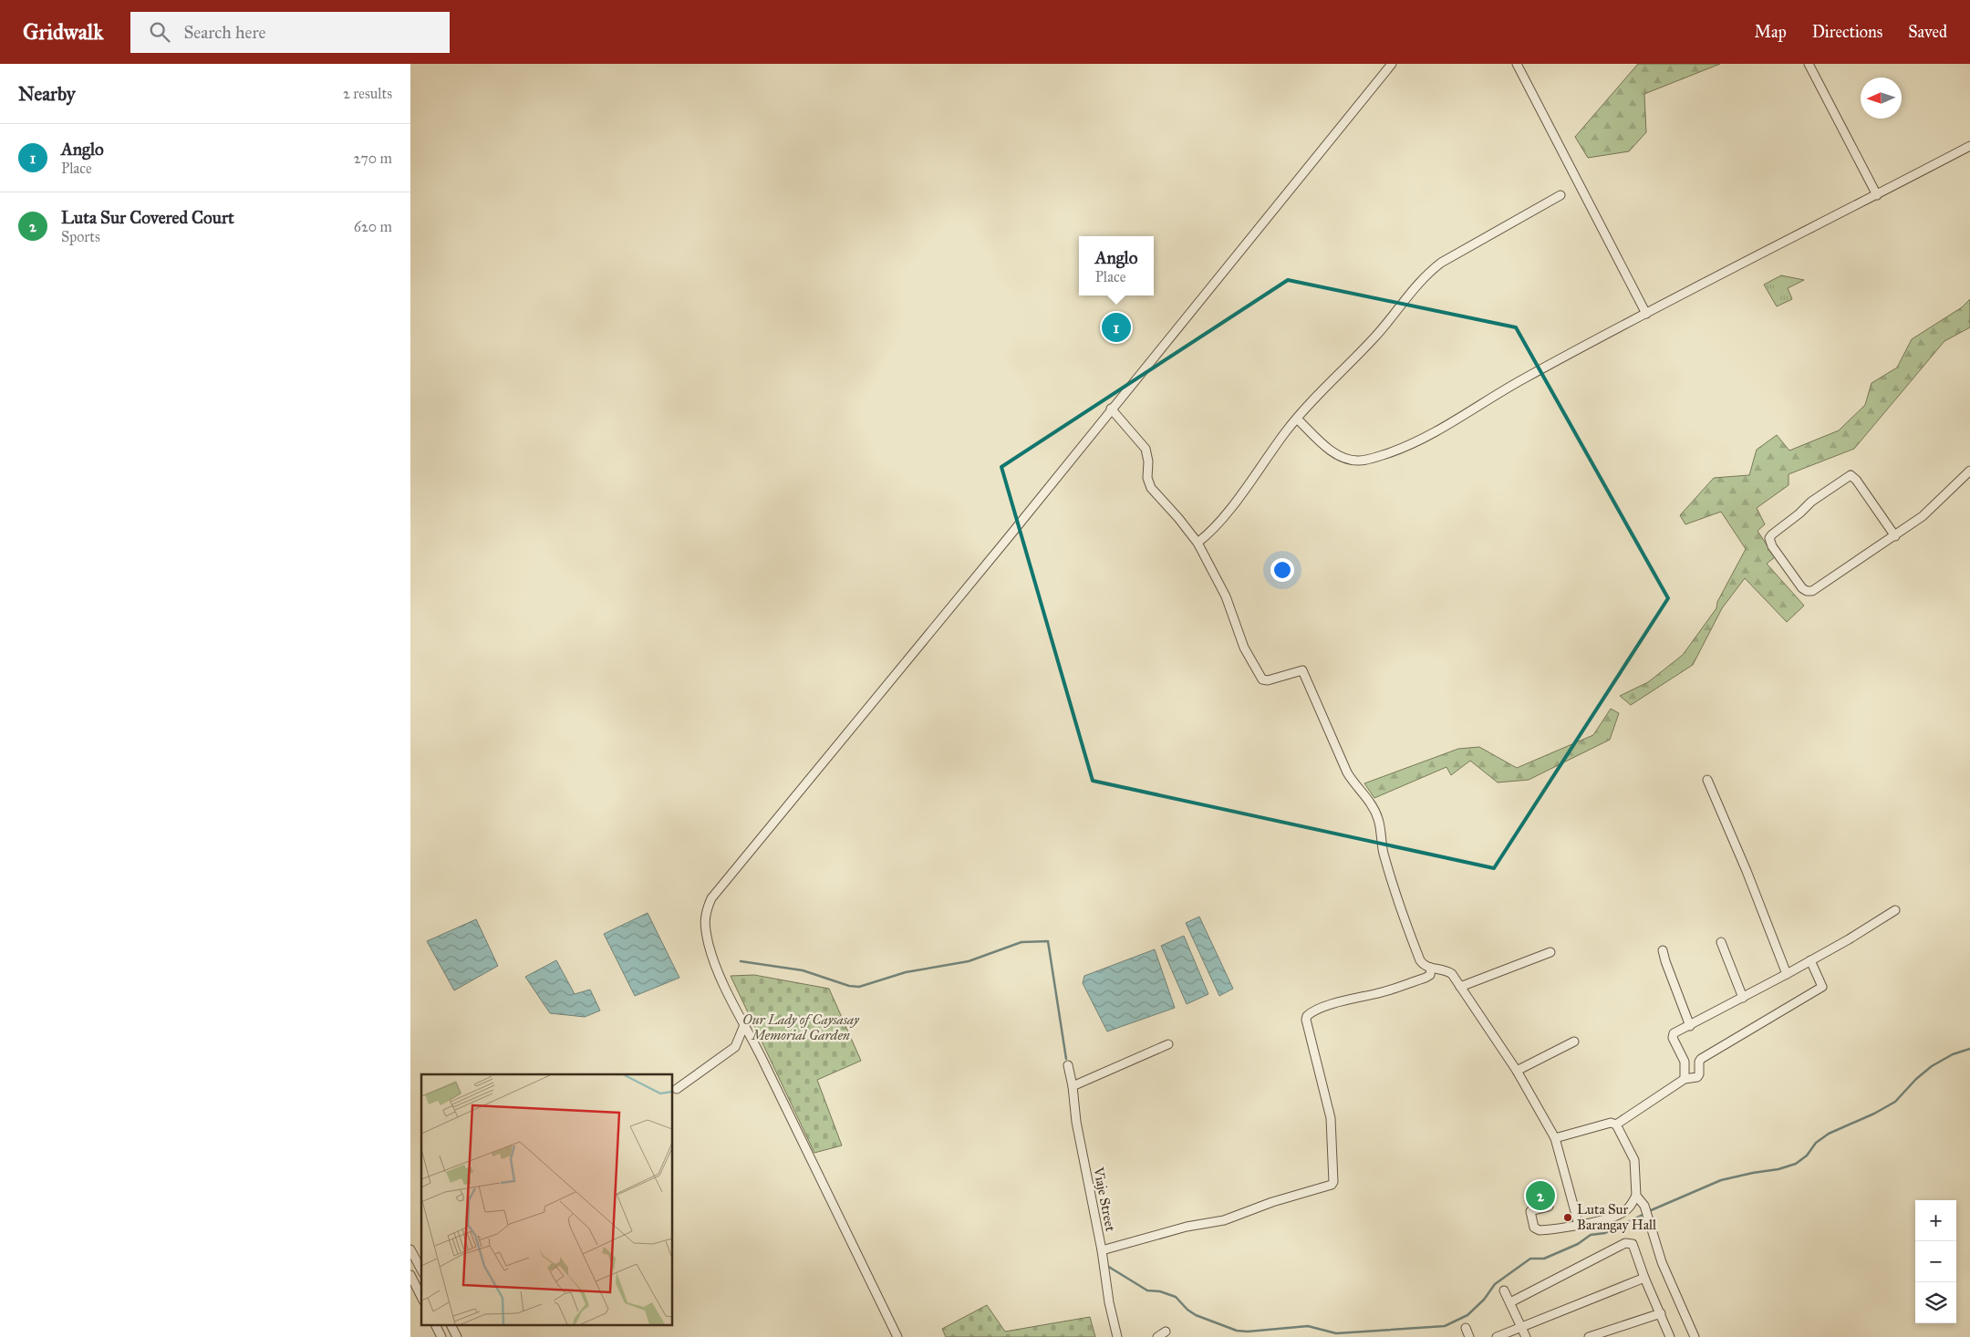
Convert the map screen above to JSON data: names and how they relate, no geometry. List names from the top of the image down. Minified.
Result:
{"streets":{"street":["Viaje Street"]},"parks":["Our Lady of Caysasay Memorial Garden"],"places":["Luta Sur Barangay Hall"],"north":"left","page":{"header":"Gridwalk","search":"Search here","nav":["Map","Directions","Saved"],"heading":["Nearby","2 results"],"list":[{"mark":"1","name":"Anglo","note":"Place","value":"270 m"},{"mark":"2","name":"Luta Sur Covered Court","note":"Sports","value":"620 m"}],"popup":["Anglo","Place"],"pins":["1","2"],"map_buttons":["+","−"]}}
